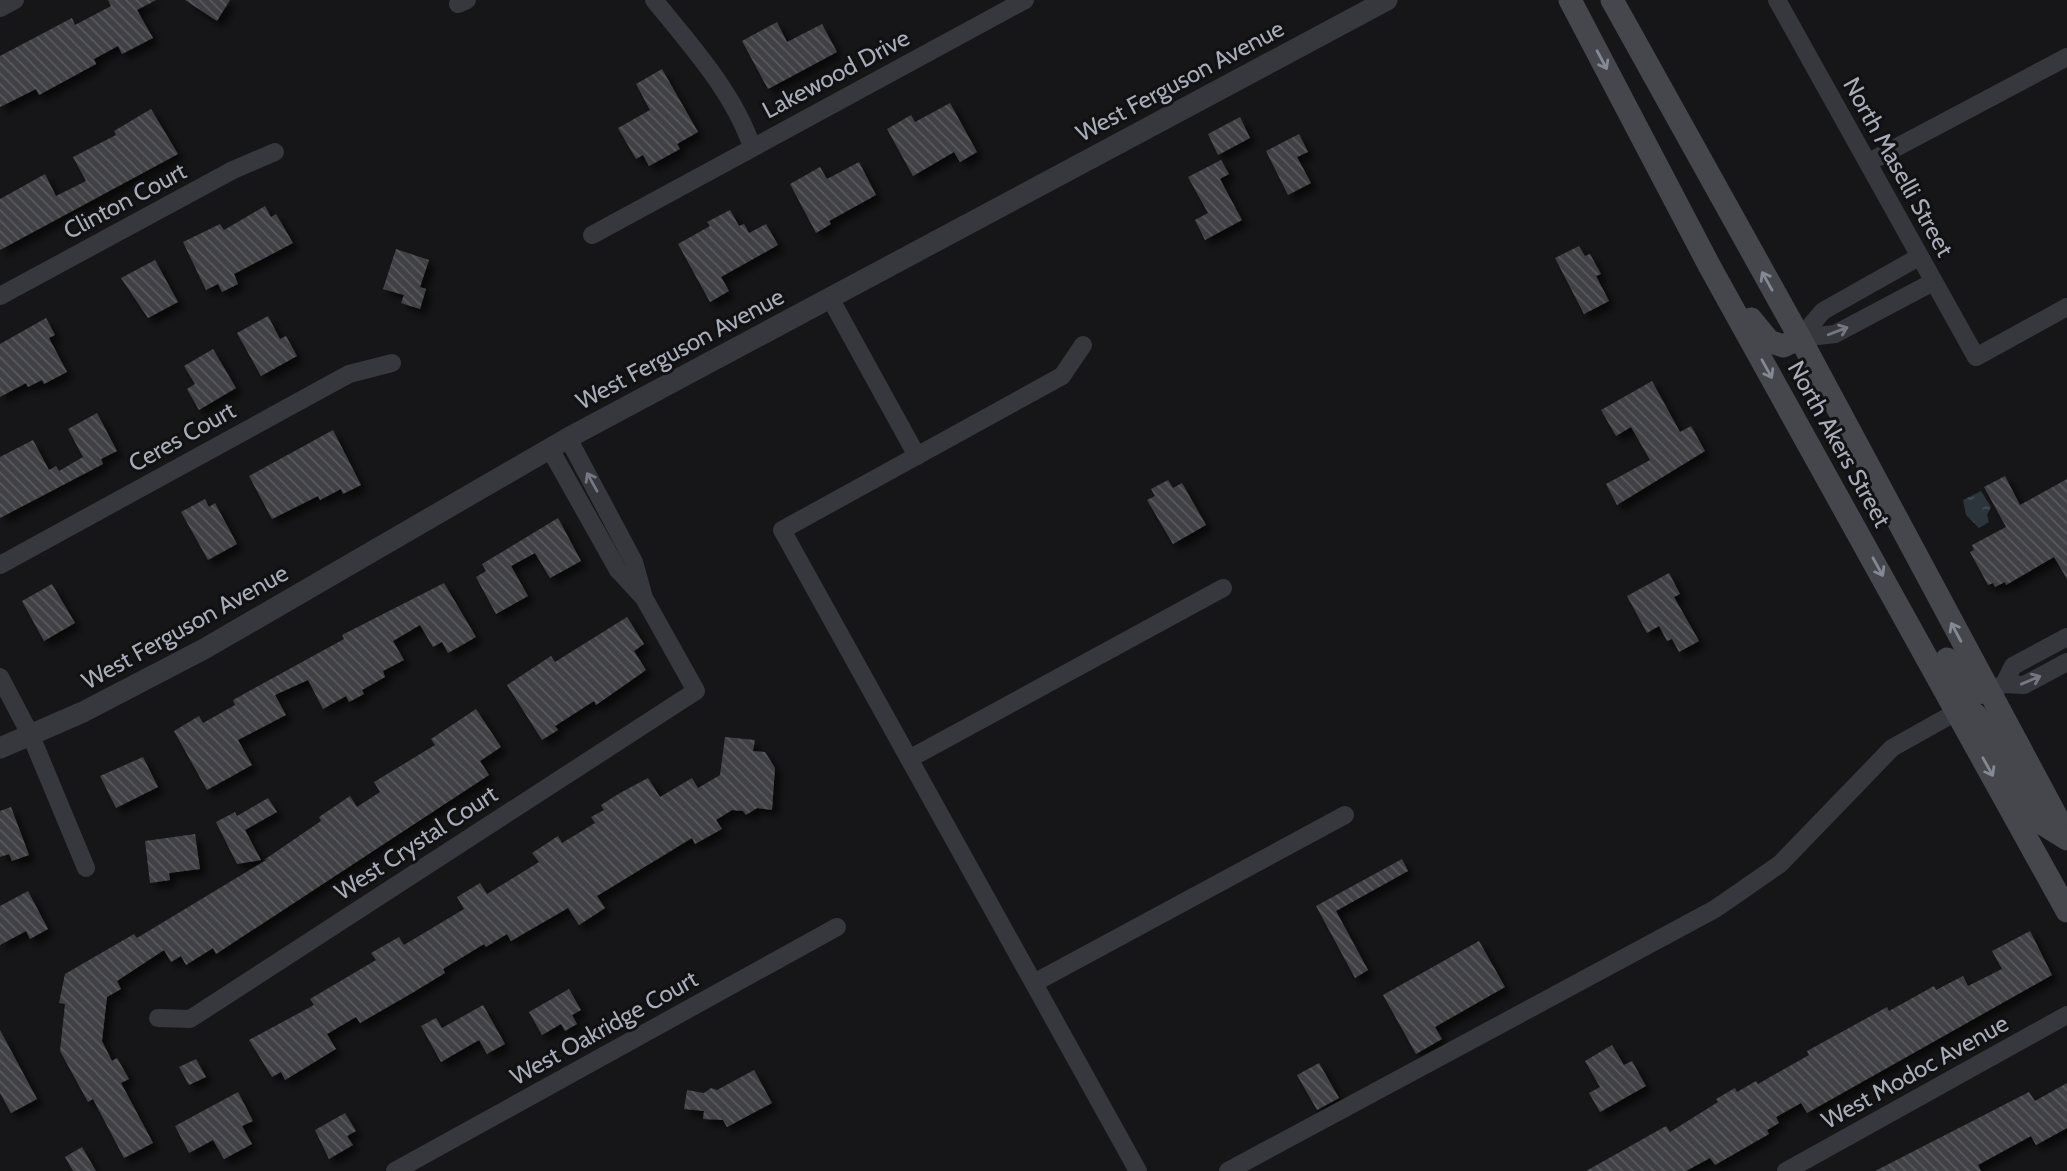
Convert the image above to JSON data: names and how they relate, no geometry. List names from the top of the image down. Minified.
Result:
{"streets":{"main road":["North Akers Street"],"street":["Lakewood Drive","West Ferguson Avenue","North Maselli Street","Clinton Court","Ceres Court","West Crystal Court","West Oakridge Court","West Modoc Avenue"]},"crossings":[["West Ferguson Avenue","West Crystal Court"]]}
